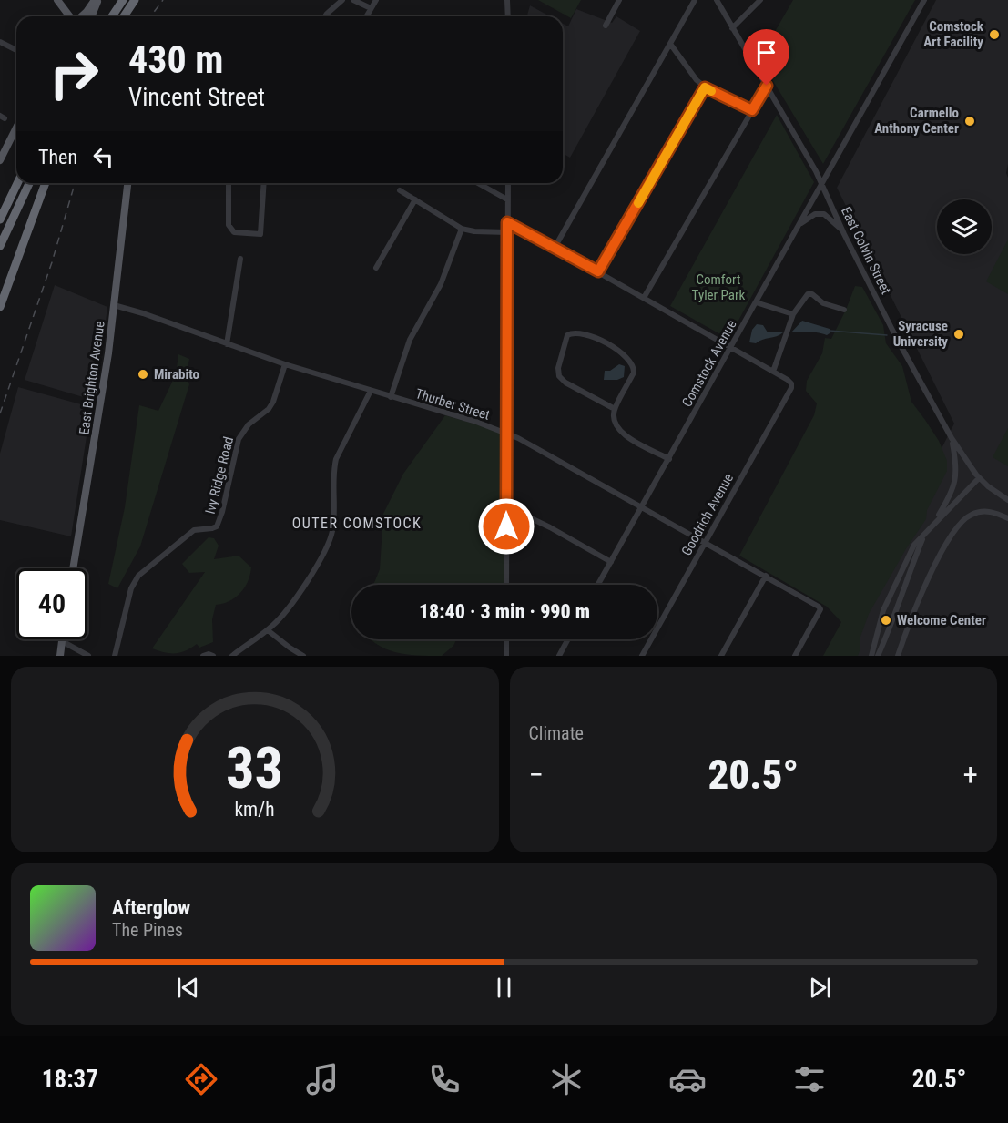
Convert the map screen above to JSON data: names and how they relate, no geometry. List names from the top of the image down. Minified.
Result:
{"streets":{"main road":["East Brighton Avenue"],"street":["East Colvin Street","Comstock Avenue","Thurber Street","Ivy Ridge Road","Goodrich Avenue"]},"crossings":[["East Colvin Street","Comstock Avenue"],["Comstock Avenue","Thurber Street"],["East Brighton Avenue","Thurber Street"],["Thurber Street","Ivy Ridge Road"],["Thurber Street","Goodrich Avenue"]],"districts":["OUTER COMSTOCK"],"parks":["Comfort Tyler Park"],"places":["Comstock Art Facility","Carmello Anthony Center","Syracuse University","Mirabito","Welcome Center"],"page":{"turn":["430 m","Vincent Street"],"then":"Then","limit":"40","trip":"18:40 · 3 min · 990 m","tile":"Climate","heat":["−","20.5°","+"],"song":["Afterglow","The Pines"],"tabs":["18:37","20.5°"],"gauge":["33","km/h"]}}
